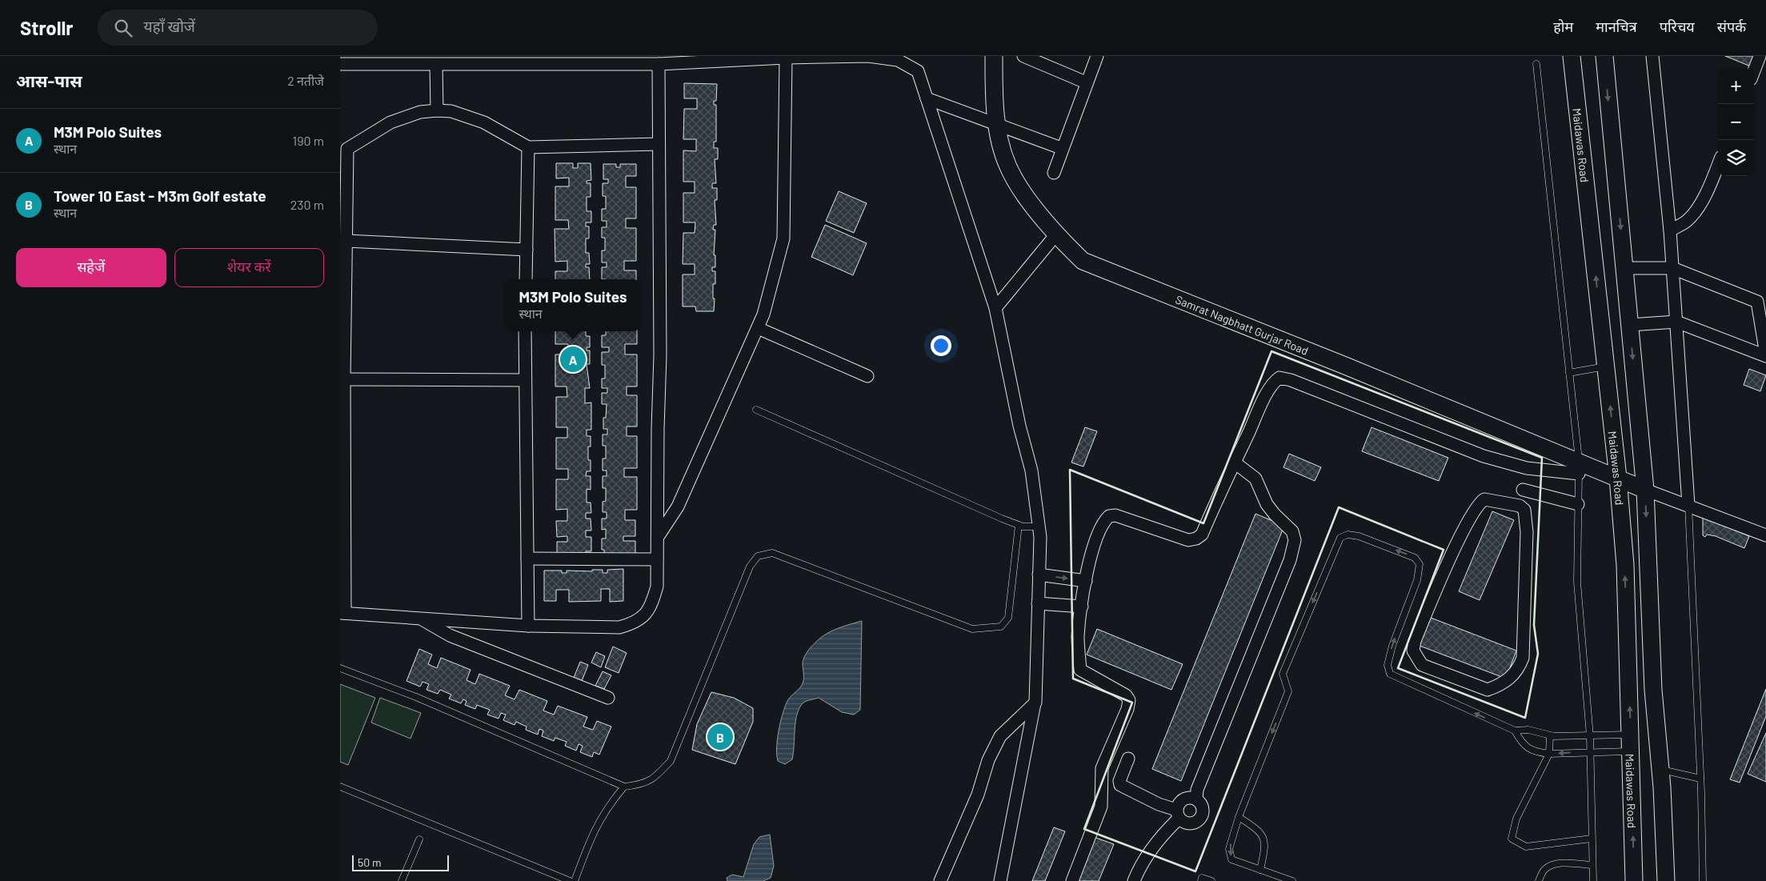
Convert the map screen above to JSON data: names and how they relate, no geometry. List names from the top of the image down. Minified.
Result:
{"streets":{"street":["Maidawas Road","Samrat Nagbhatt Gurjar Road"]},"crossings":[["Maidawas Road","Samrat Nagbhatt Gurjar Road"]],"scale_bar":"50 m","page":{"header":"Strollr","search":"यहाँ खोजें","nav":["होम","मानचित्र","परिचय","संपर्क"],"heading":["आस-पास","2 नतीजे"],"map_buttons":["+","−"],"list":[{"mark":"A","name":"M3M Polo Suites","note":"स्थान","value":"190 m"},{"mark":"B","name":"Tower 10 East - M3m Golf estate","note":"स्थान","value":"230 m"}],"buttons":["सहेजें","शेयर करें"],"popup":["M3M Polo Suites","स्थान"],"pins":["A","B"],"scale":"50 m"}}
